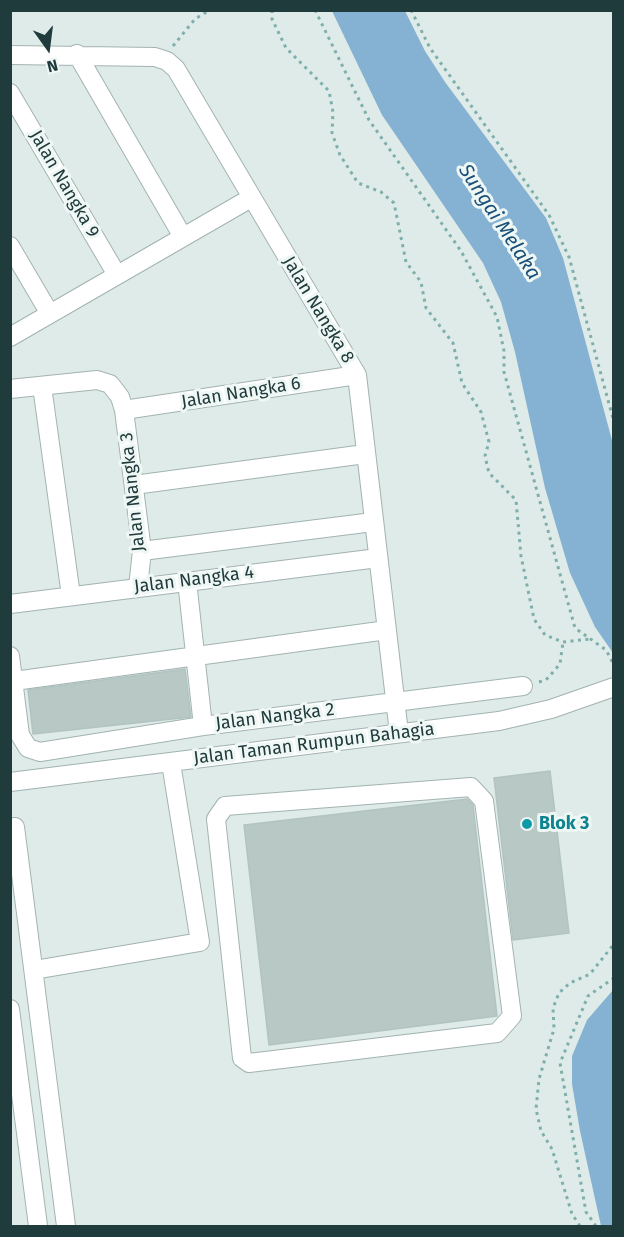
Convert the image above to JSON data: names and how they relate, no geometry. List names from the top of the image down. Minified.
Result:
{"streets":{"street":["Jalan Nangka 9","Jalan Nangka 8","Jalan Nangka 6","Jalan Nangka 3","Jalan Nangka 4","Jalan Nangka 2","Jalan Taman Rumpun Bahagia"]},"crossings":[["Jalan Nangka 8","Jalan Nangka 6"],["Jalan Nangka 8","Jalan Nangka 4"],["Jalan Nangka 8","Jalan Nangka 2"],["Jalan Nangka 8","Jalan Taman Rumpun Bahagia"],["Jalan Nangka 6","Jalan Nangka 3"],["Jalan Nangka 3","Jalan Nangka 4"]],"water":["Sungai Melaka"],"places":["Blok 3"],"north":"bottom"}
